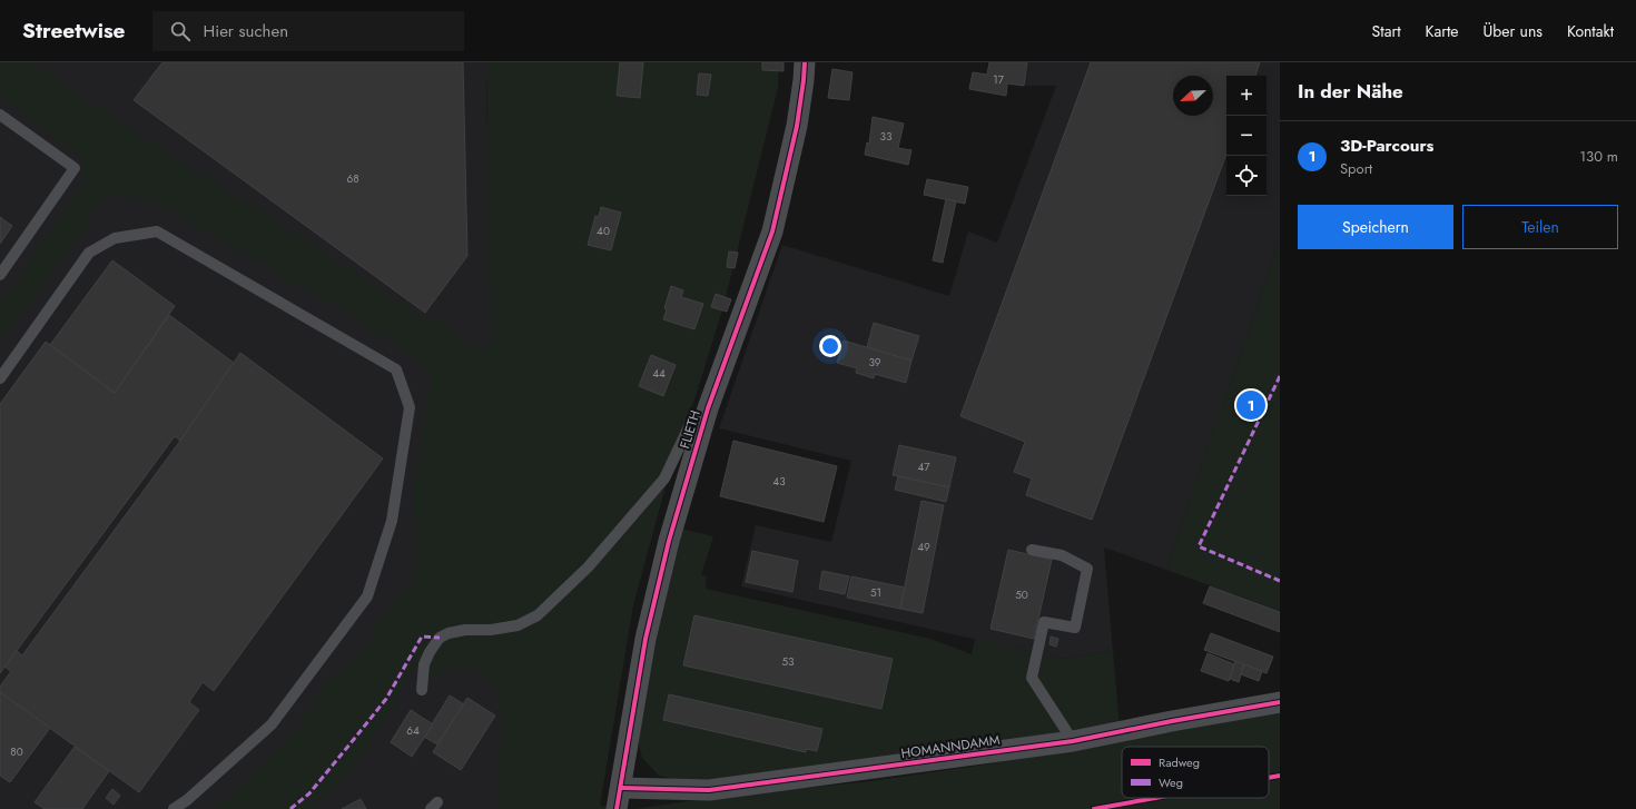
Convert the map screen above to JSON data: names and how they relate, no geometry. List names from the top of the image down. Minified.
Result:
{"streets":{"street":["FLIETH","HOMANNDAMM"]},"crossings":[["FLIETH","HOMANNDAMM"]],"house_numbers":["17","33","68","40","39","44","47","43","49","51","50","53","64","80"],"legend":["Radweg","Weg"],"north":"bottom left","page":{"header":"Streetwise","search":"Hier suchen","nav":["Start","Karte","Über uns","Kontakt"],"heading":"In der Nähe","map_buttons":["+","−"],"list":[{"mark":"1","name":"3D-Parcours","note":"Sport","value":"130 m"}],"buttons":["Speichern","Teilen"],"pins":"1"}}
